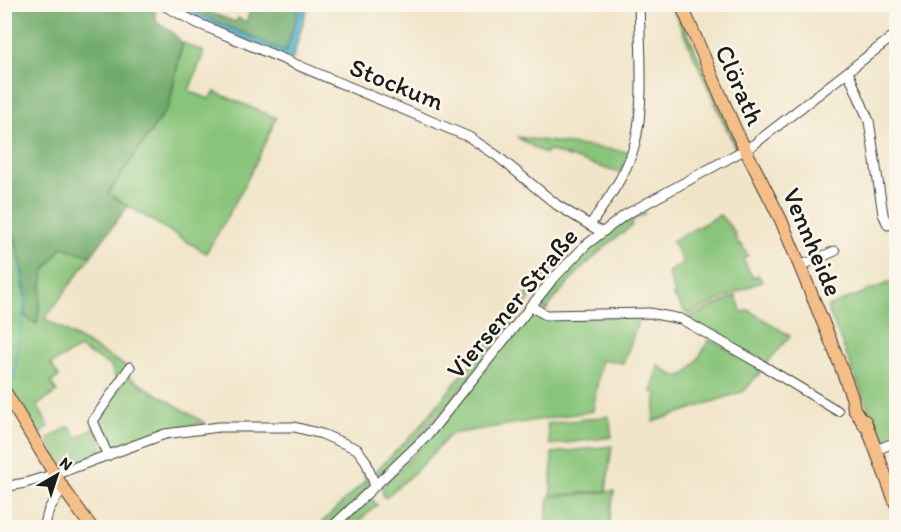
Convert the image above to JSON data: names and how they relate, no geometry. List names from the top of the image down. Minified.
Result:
{"streets":{"main road":["Clörath","Vennheide"],"street":["Stockum","Viersener Straße"]},"crossings":[["Stockum","Viersener Straße"],["Clörath","Vennheide"],["Clörath","Viersener Straße"],["Vennheide","Viersener Straße"]],"north":"top right"}
